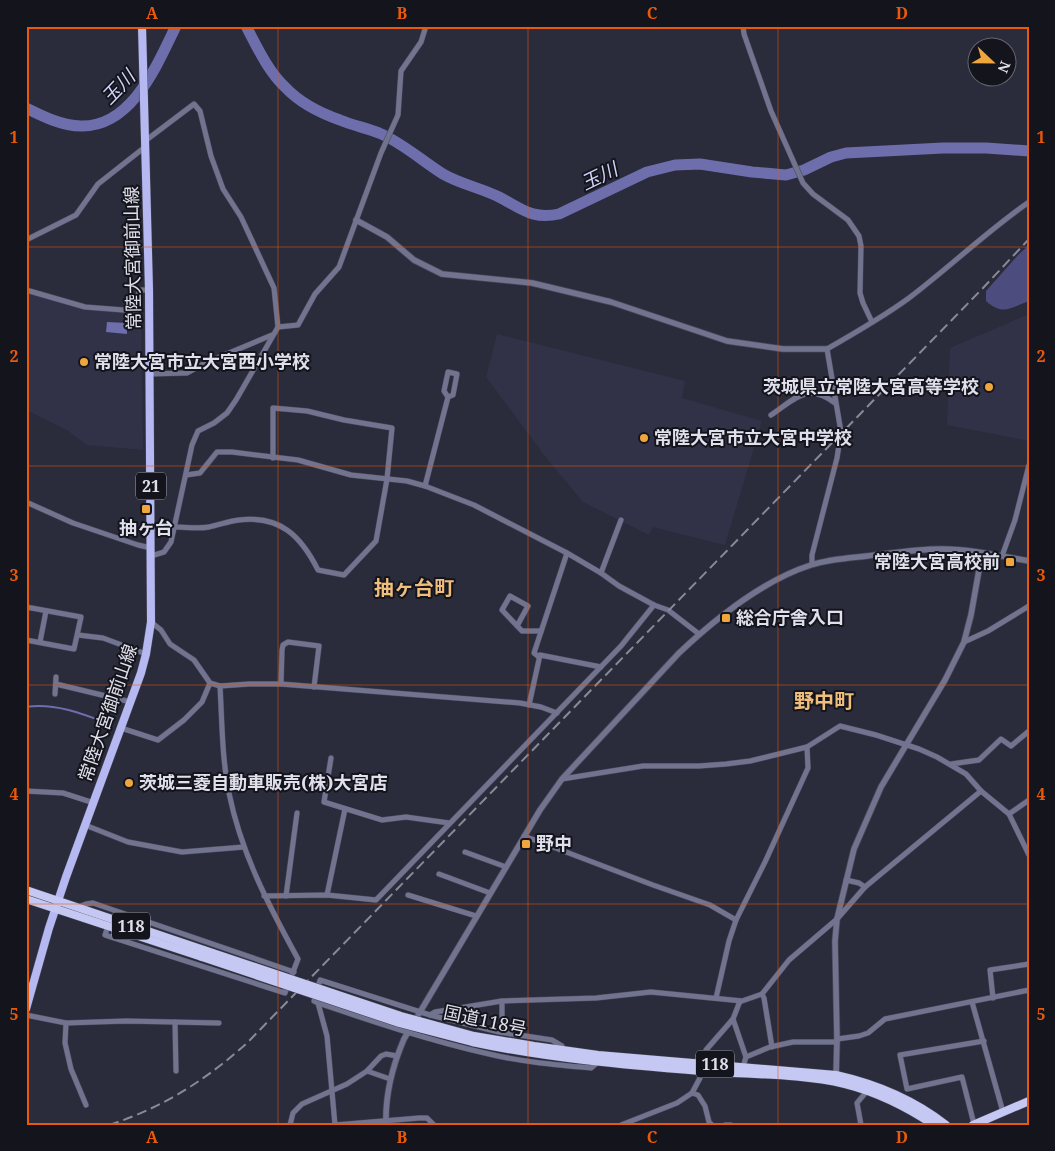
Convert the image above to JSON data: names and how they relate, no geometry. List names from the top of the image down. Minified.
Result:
{"streets":{"highway":["118","国道118号"],"main road":["常陸大宮御前山線","21"]},"crossings":[["常陸大宮御前山線","国道118号"]],"districts":["抽ヶ台町","野中町"],"water":["玉川"],"places":{"other":["常陸大宮市立大宮西小学校","茨城県立常陸大宮高等学校","常陸大宮市立大宮中学校","茨城三菱自動車販売(株)大宮店"],"transit":["抽ヶ台","常陸大宮高校前","総合庁舎入口","野中"]},"north":"right","grid":{"columns":["A","B","C","D"],"rows":["1","2","3","4","5"]}}
